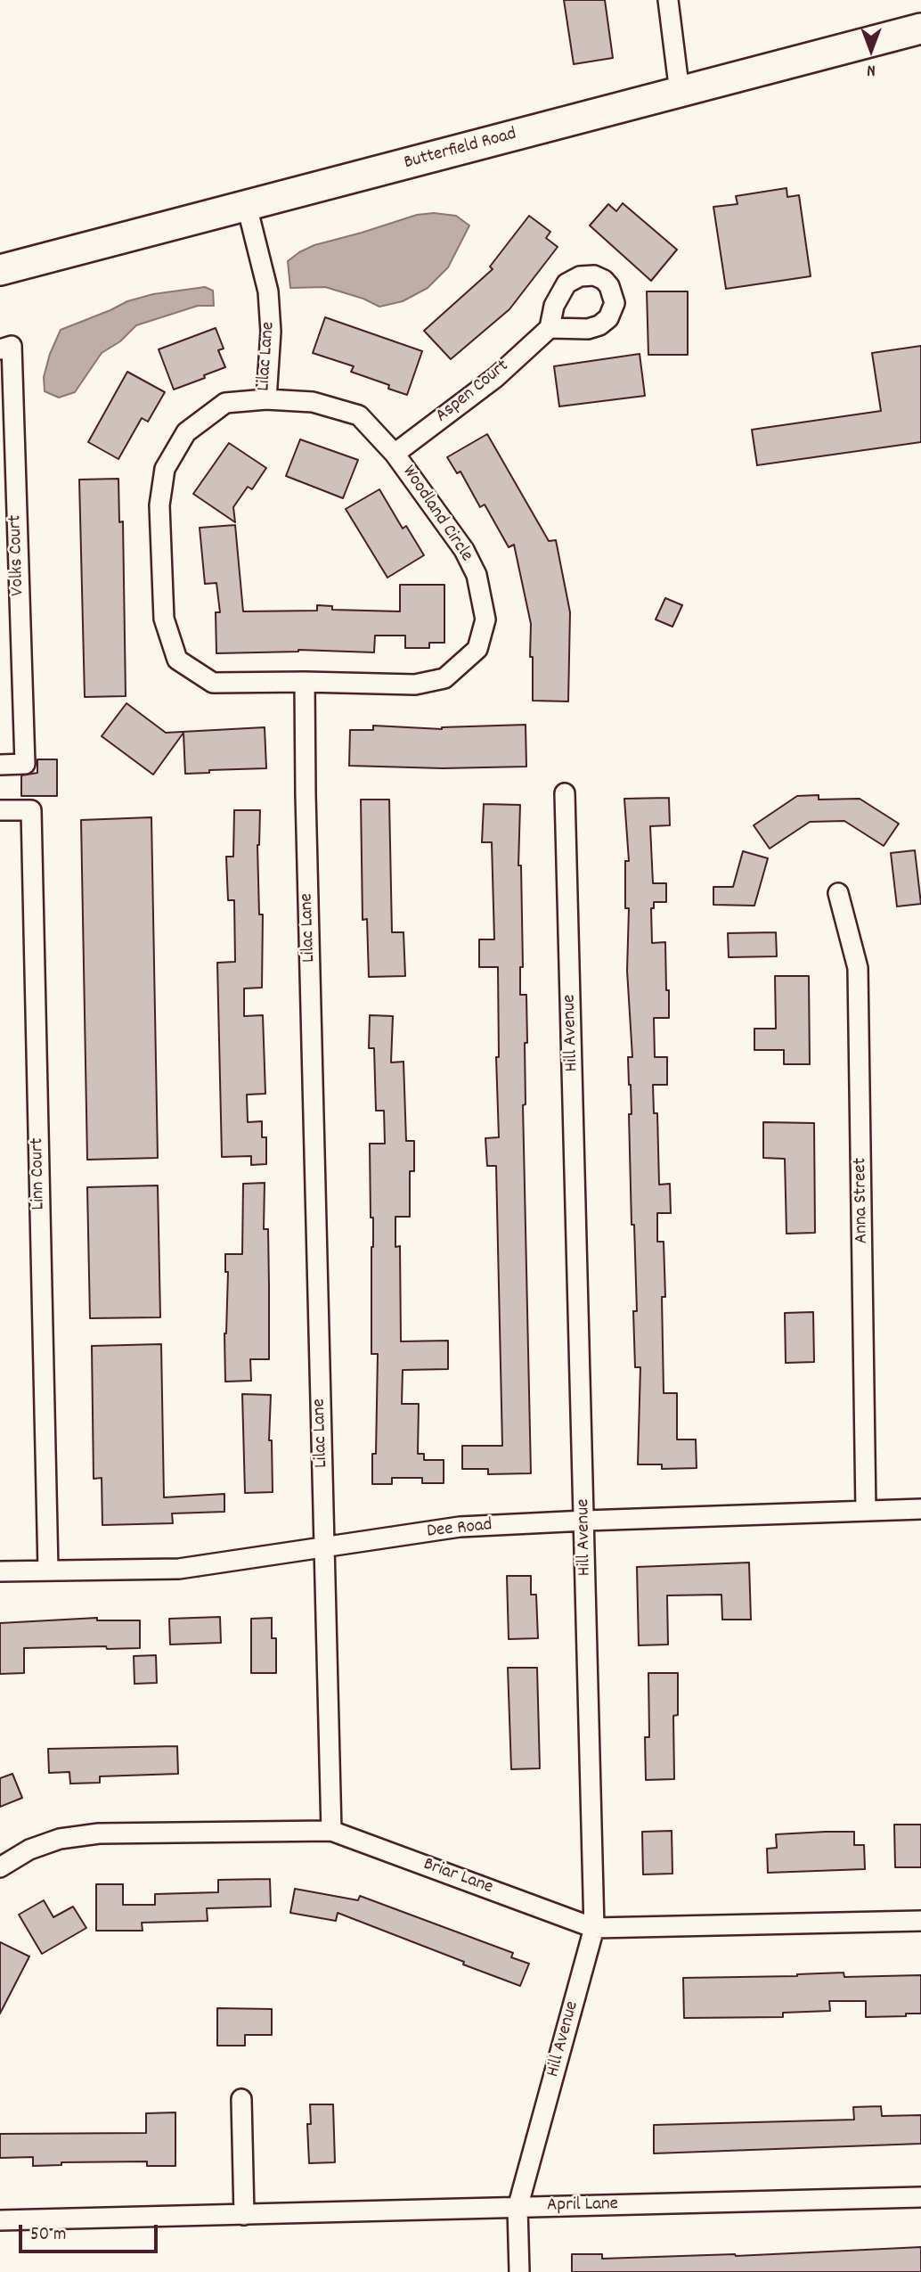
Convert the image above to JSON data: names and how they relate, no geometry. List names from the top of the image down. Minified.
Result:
{"streets":{"main road":["Butterfield Road"],"street":["Lilac Lane","Aspen Court","Woodland Circle","Volks Court","Hill Avenue","Linn Court","Anna Street","Dee Road","Briar Lane","April Lane"]},"crossings":[["Butterfield Road","Lilac Lane"],["Lilac Lane","Woodland Circle"],["Lilac Lane","Dee Road"],["Lilac Lane","Briar Lane"],["Aspen Court","Woodland Circle"],["Hill Avenue","Dee Road"],["Hill Avenue","Briar Lane"],["Hill Avenue","April Lane"],["Linn Court","Dee Road"],["Anna Street","Dee Road"]],"scale_bar":"50 m","north":"bottom"}
